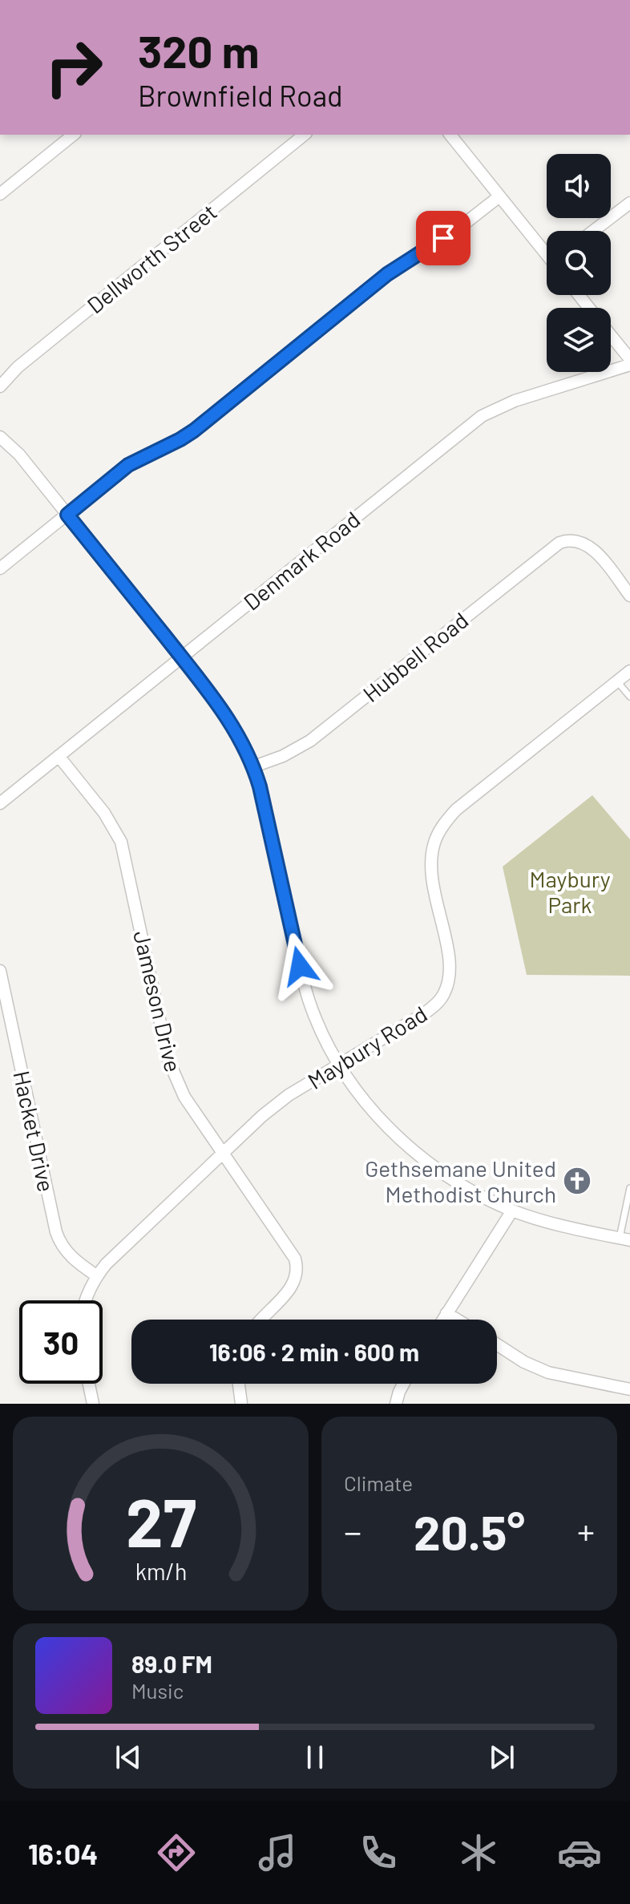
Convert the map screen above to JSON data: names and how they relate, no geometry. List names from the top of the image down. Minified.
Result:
{"streets":{"street":["Dellworth Street","Denmark Road","Hubbell Road","Jameson Drive","Maybury Road","Hacket Drive"]},"crossings":[["Denmark Road","Jameson Drive"],["Jameson Drive","Maybury Road"],["Maybury Road","Hacket Drive"]],"parks":["Maybury Park"],"places":{"church":["Gethsemane United Methodist Church"]},"page":{"turn":["320 m","Brownfield Road"],"limit":"30","trip":"16:06 · 2 min · 600 m","tile":"Climate","heat":["−","20.5°","+"],"song":["89.0 FM","Music"],"tabs":"16:04","gauge":["27","km/h"]}}
